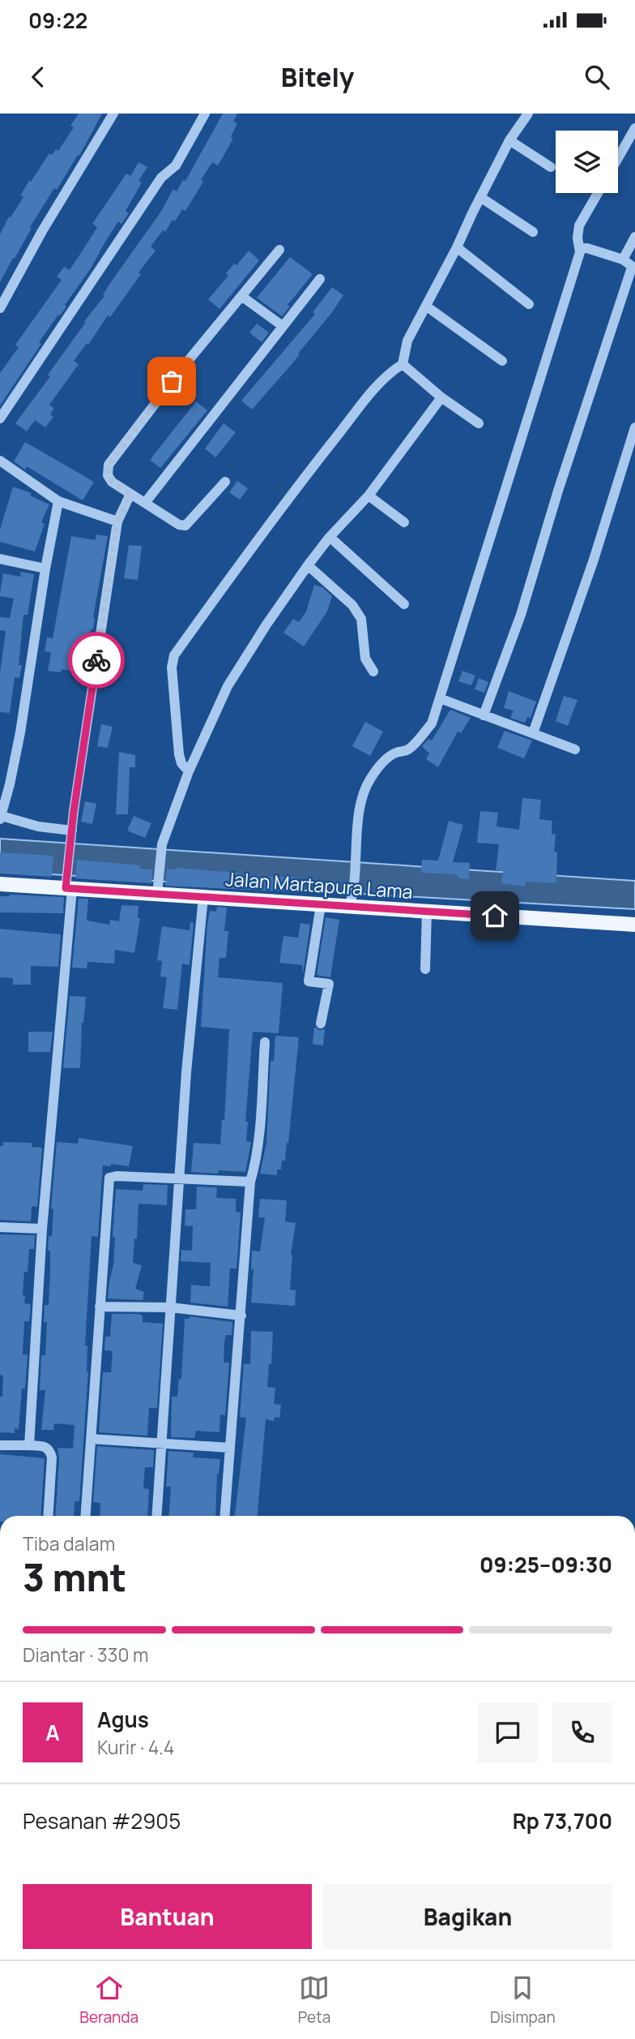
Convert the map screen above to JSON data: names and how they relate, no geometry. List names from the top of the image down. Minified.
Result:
{"streets":{"main road":["Jalan Martapura Lama"]},"page":{"status":"09:22","header":"Bitely","heading":["3 mnt","Tiba dalam","09:25–09:30"],"panel":["Agus","Kurir · 4.4","Pesanan #2905","Rp 73,700"],"bar":"Diantar · 330 m","round":"A","buttons":["Bantuan","Bagikan"],"tabs":["Beranda","Peta","Disimpan"]}}
